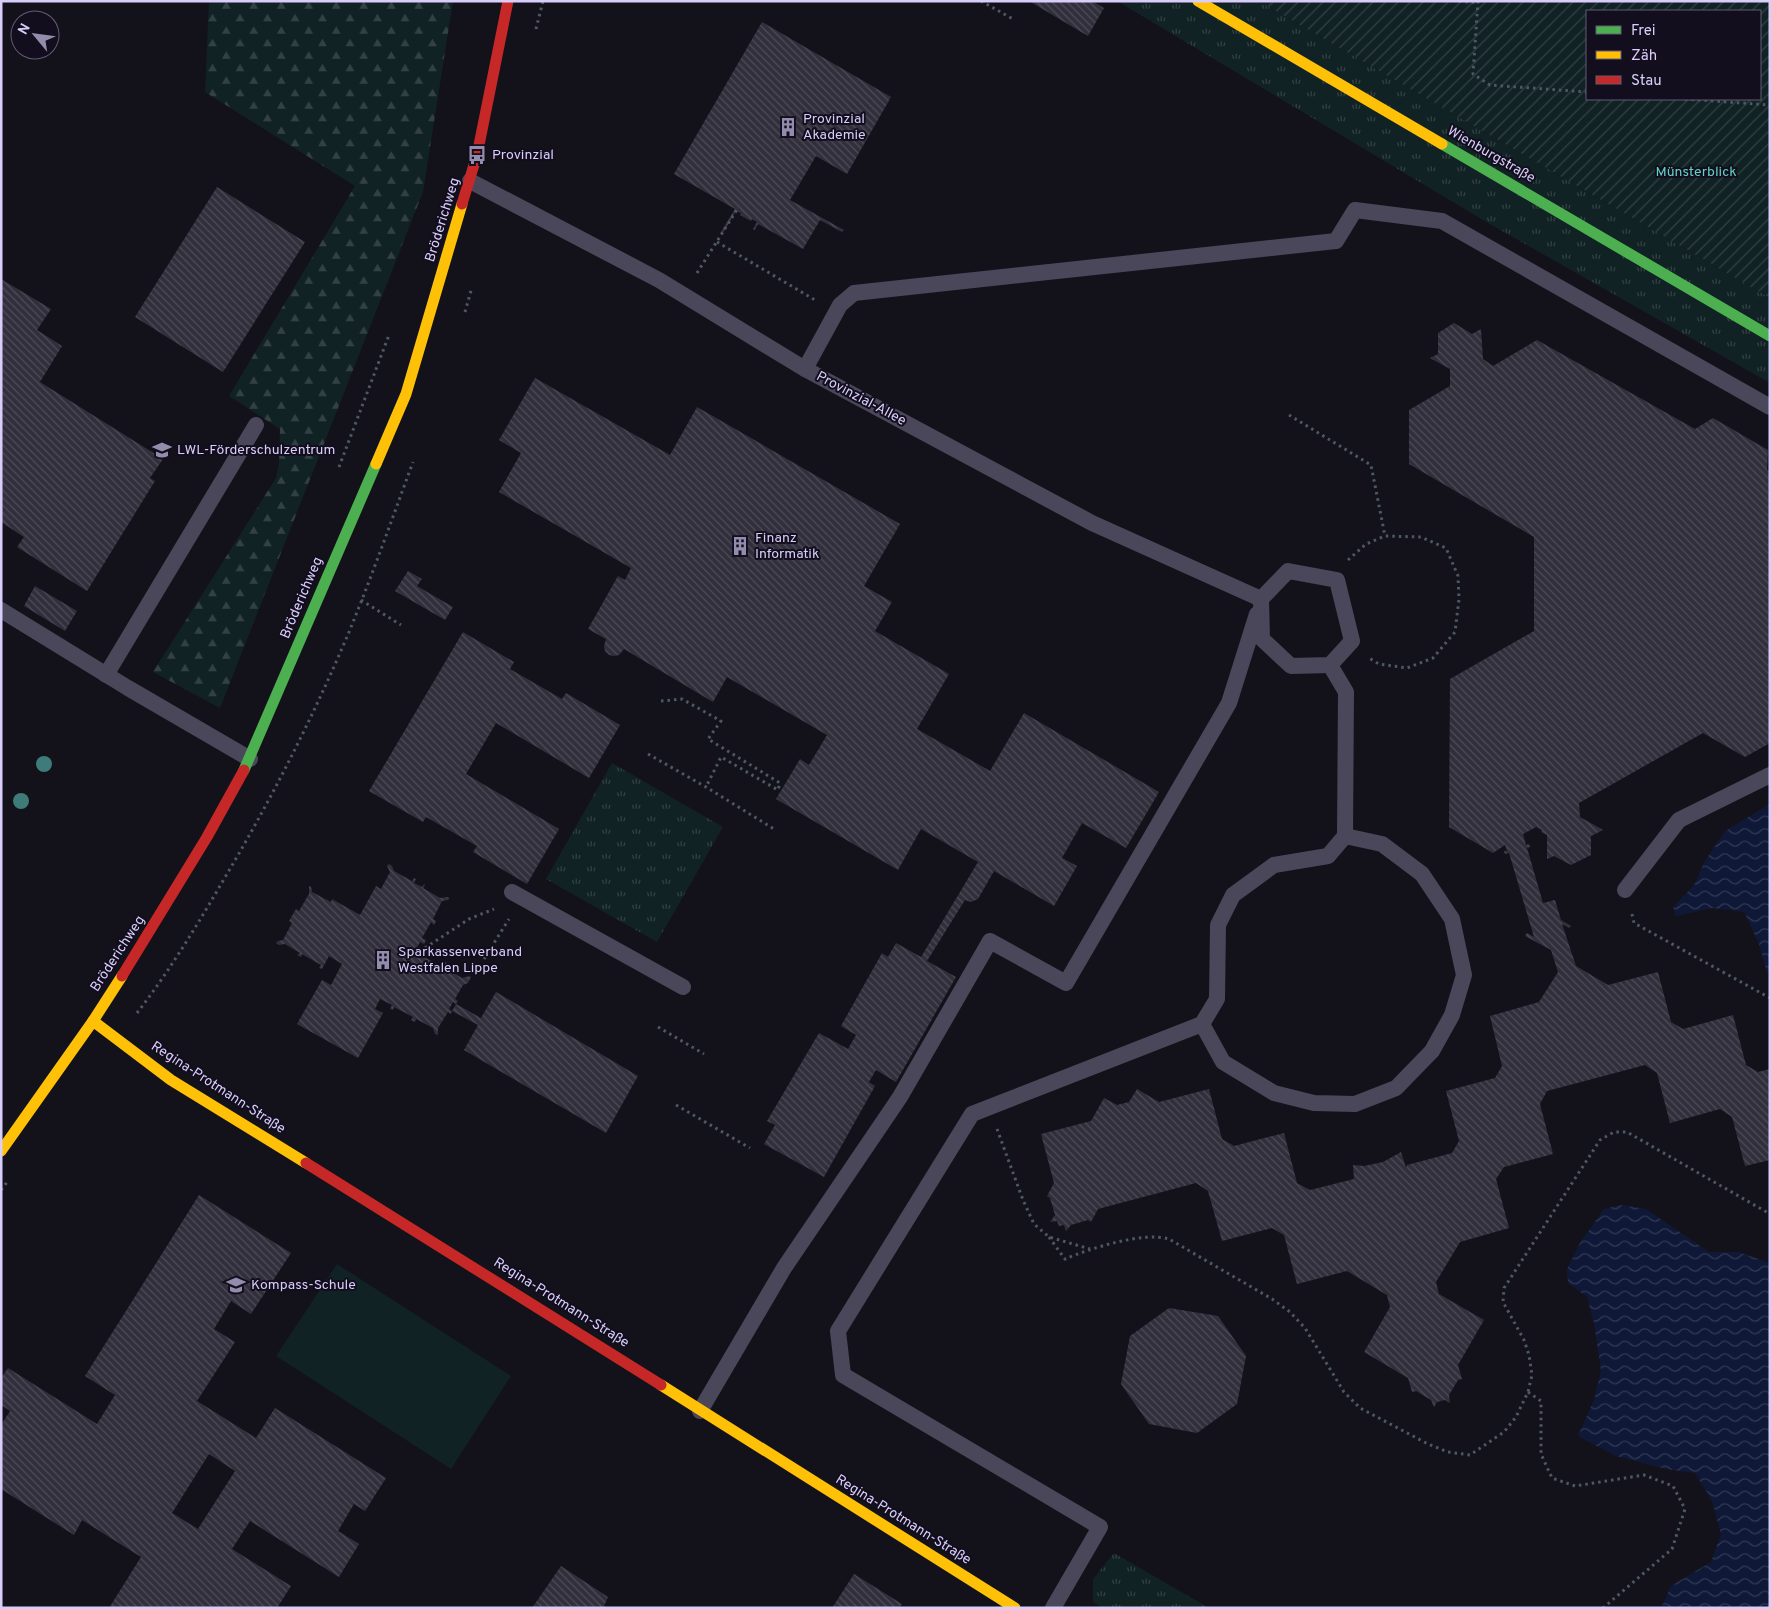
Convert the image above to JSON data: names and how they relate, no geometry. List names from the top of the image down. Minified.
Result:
{"streets":{"street":["Wienburgstraße","Bröderichweg","Regina-Protmann-Straße"],"lane":["Provinzial-Allee"]},"crossings":[["Bröderichweg","Provinzial-Allee"],["Bröderichweg","Regina-Protmann-Straße"]],"parks":["Münsterblick"],"places":{"building":["Provinzial Akademie","Finanz Informatik","Sparkassenverband Westfalen Lippe"],"bus stop":["Provinzial"],"school or university":["LWL-Förderschulzentrum","Kompass-Schule"]},"legend":["Frei","Zäh","Stau"],"north":"top left"}
